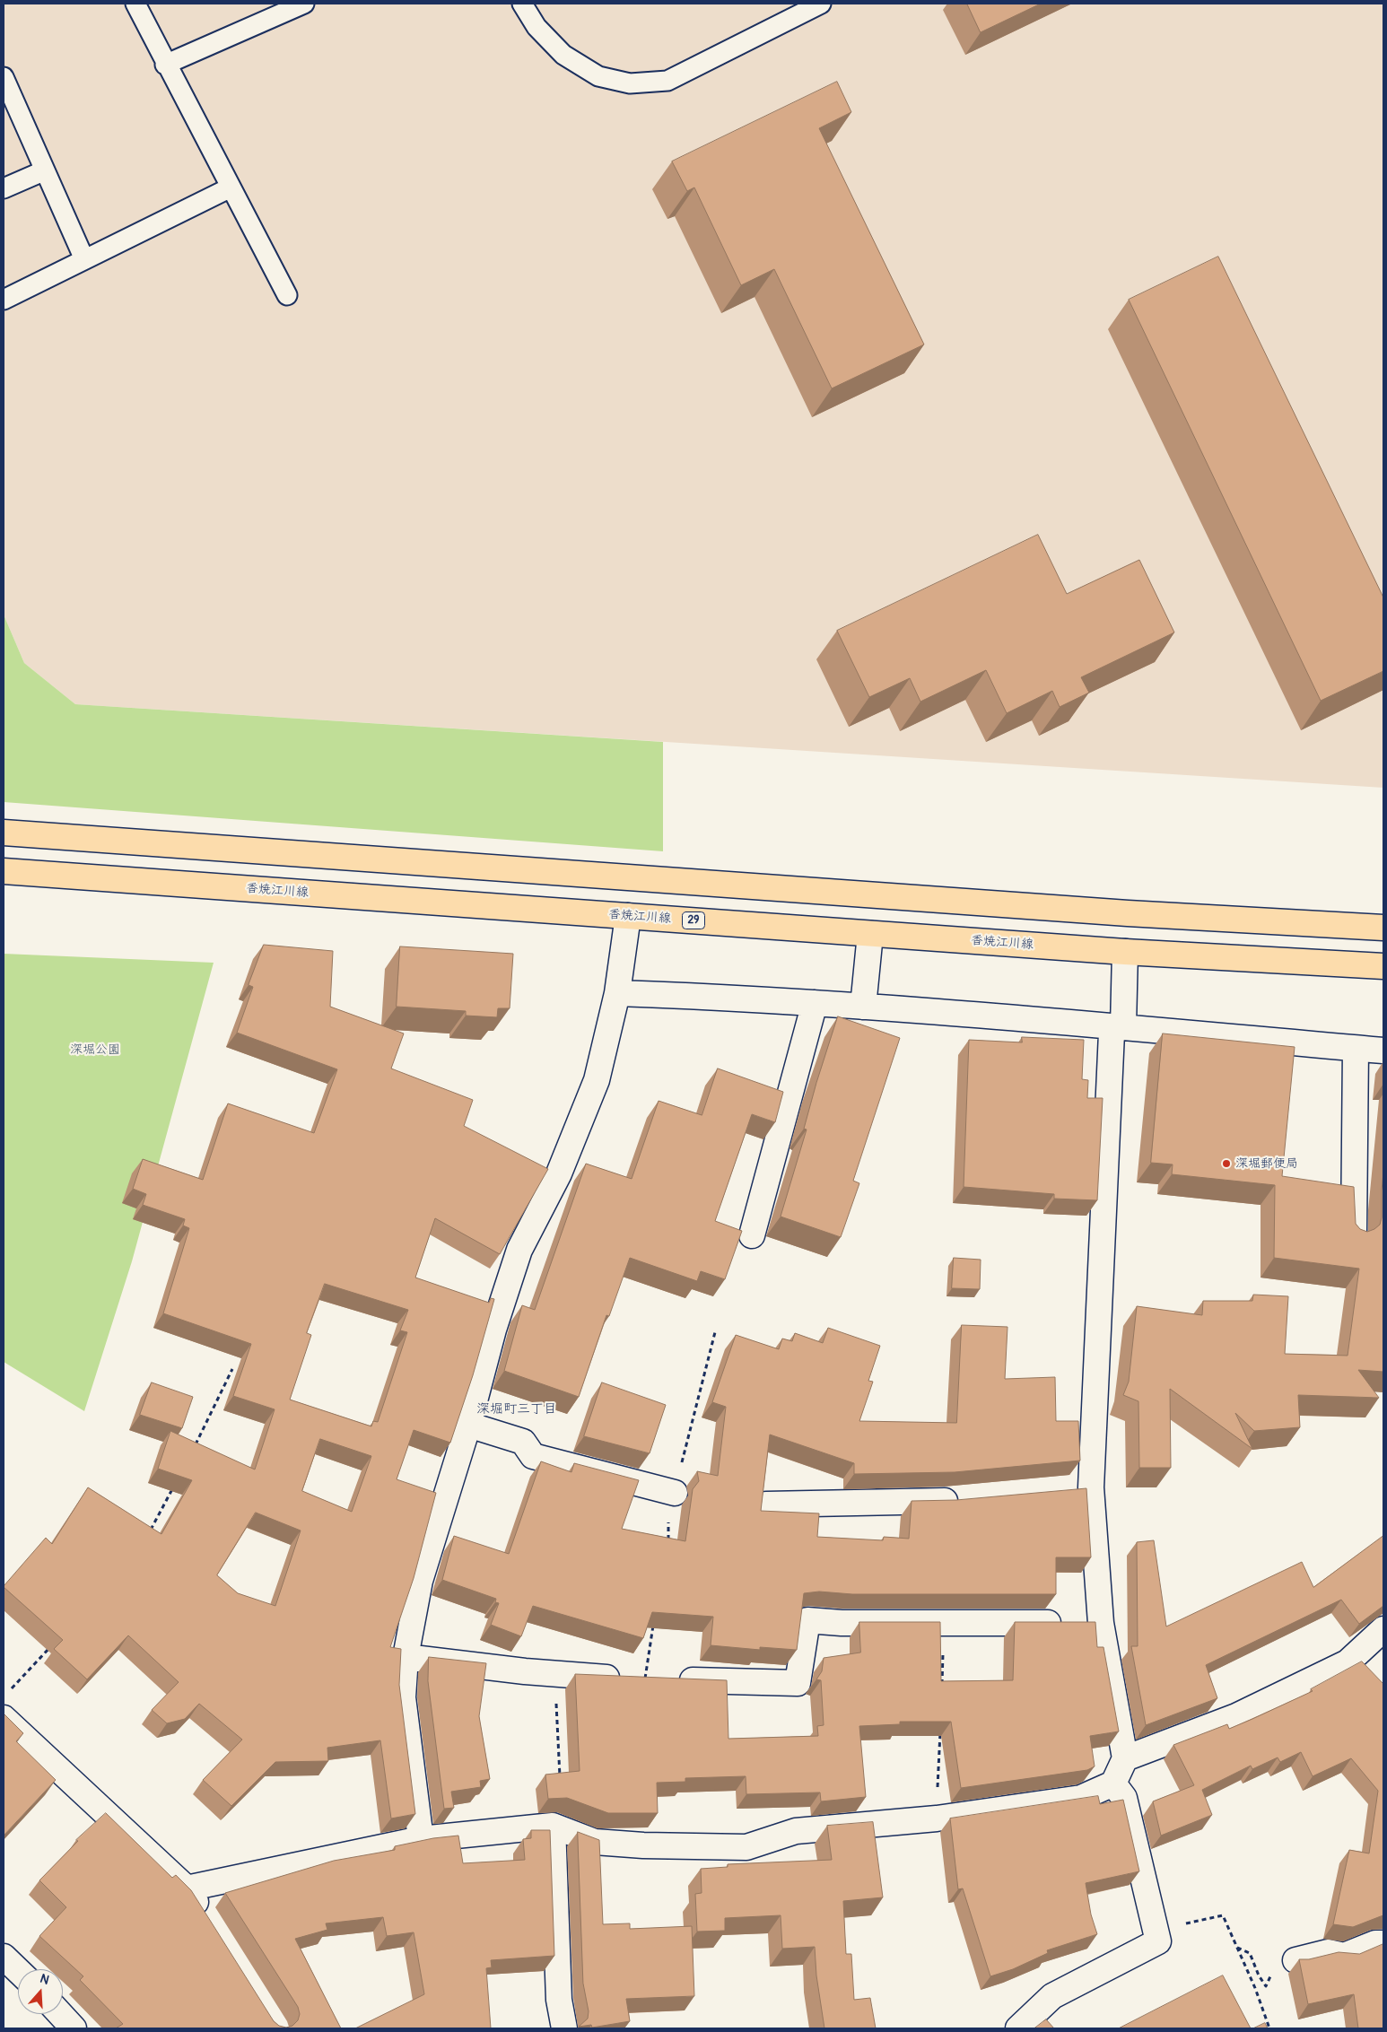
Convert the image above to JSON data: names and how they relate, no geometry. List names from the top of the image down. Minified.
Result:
{"streets":{"main road":["香焼江川線","29"]},"districts":["深堀町三丁目"],"parks":["深堀公園"],"places":["深堀郵便局"],"north":"top"}
